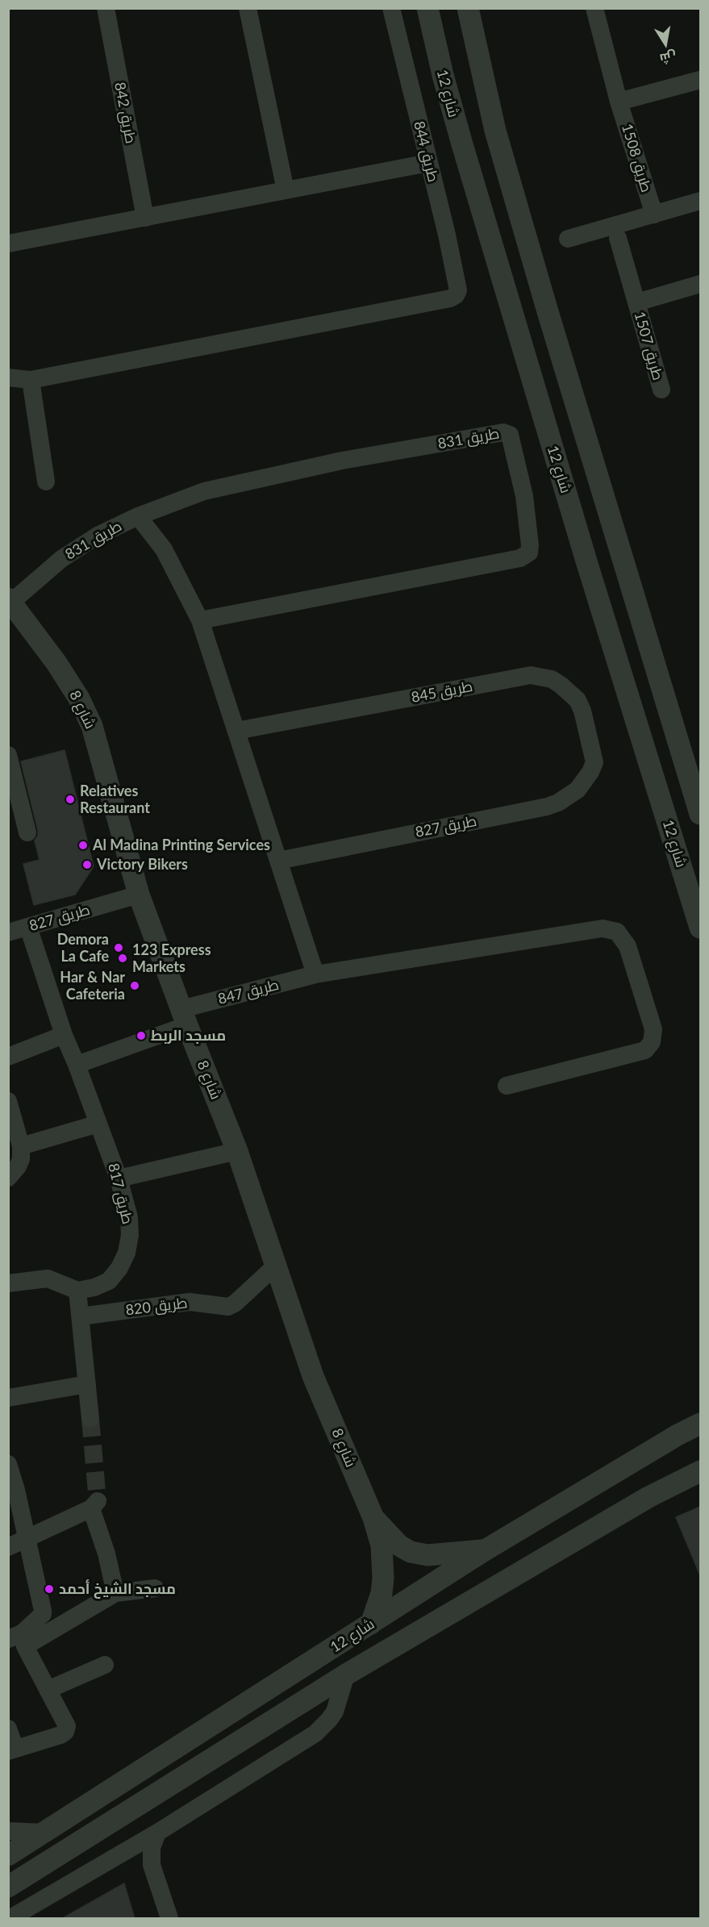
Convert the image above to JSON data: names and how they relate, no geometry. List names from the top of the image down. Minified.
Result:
{"streets":{"street":["شارع 12","طريق 842","طريق 844","طريق 1508","طريق 1507","طريق 831","طريق 845","شارع 8","طريق 827","طريق 847","طريق 817","طريق 820"]},"crossings":[["شارع 12","شارع 8"],["طريق 831","شارع 8"],["طريق 845","طريق 827"],["شارع 8","طريق 827"],["شارع 8","طريق 847"],["شارع 8","طريق 820"],["طريق 827","طريق 817"],["طريق 847","طريق 817"]],"places":["Relatives Restaurant","Al Madina Printing Services","Victory Bikers","Demora La Cafe","123 Express Markets","Har & Nar Cafeteria","مسجد الربط","مسجد الشيخ أحمد"],"north":"bottom"}
